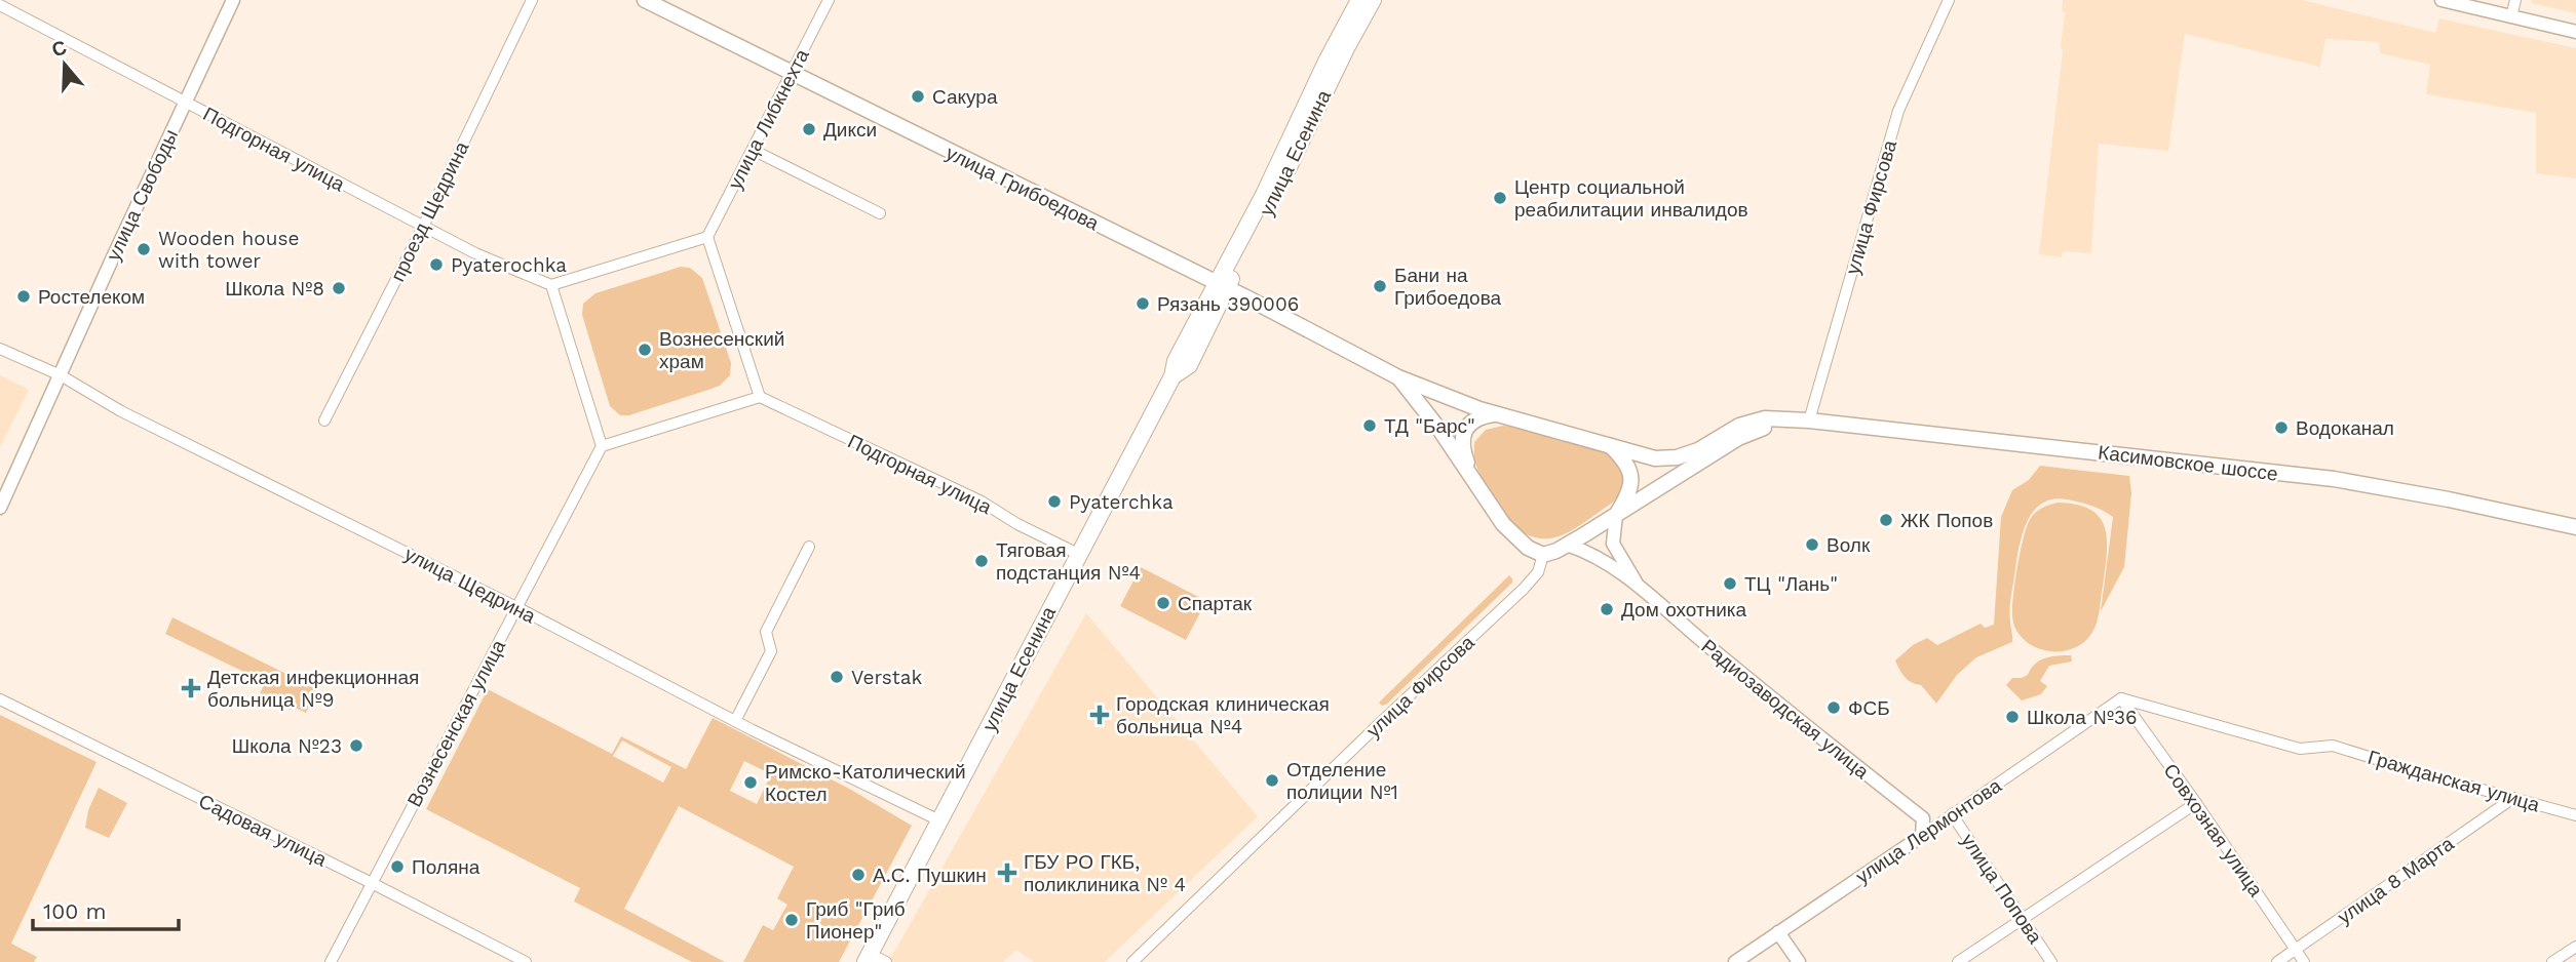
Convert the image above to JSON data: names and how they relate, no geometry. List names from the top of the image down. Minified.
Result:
{"streets":{"main road":["улица Есенина","улица Грибоедова","Касимовское шоссе"],"street":["улица Либкнехта","Подгорная улица","улица Свободы","улица Фирсова","проезд Щедрина","улица Щедрина","Радиозаводская улица","Вознесенская улица","Гражданская улица","Садовая улица","Совхозная улица","улица Лермонтова","улица 8 Марта","улица Попова"]},"crossings":[["улица Либкнехта","улица Грибоедова"],["Подгорная улица","улица Есенина"],["Подгорная улица","улица Свободы"],["Подгорная улица","проезд Щедрина"],["улица Есенина","улица Грибоедова"],["улица Есенина","улица Щедрина"],["улица Свободы","улица Щедрина"],["улица Фирсова","Касимовское шоссе"],["улица Щедрина","Вознесенская улица"],["Радиозаводская улица","улица Лермонтова"],["Вознесенская улица","Садовая улица"],["Гражданская улица","Совхозная улица"],["Гражданская улица","улица Лермонтова"],["Гражданская улица","улица 8 Марта"],["Совхозная улица","улица Лермонтова"],["Совхозная улица","улица 8 Марта"],["улица Лермонтова","улица Попова"]],"places":{"other":["Сакура","Дикси","Центр социальной реабилитации инвалидов","Wooden house with tower","Pyaterochka","Бани на Грибоедова","Школа №8","Ростелеком","Рязань 390006","Вознесенский храм","ТД \"Барс\"","Водоканал","Pyaterchka","ЖК Попов","Волк","Тяговая подстанция №4","ТЦ \"Лань\"","Спартак","Дом охотника","Verstak","ФСБ","Школа №36","Школа №23","Отделение полиции №1","Римско-Католический Костел","Поляна","А.С. Пушкин","Гриб \"Гриб Пионер\""],"health":["Детская инфекционная больница №9","Городская клиническая больница №4","ГБУ РО ГКБ, поликлиника № 4"]},"scale_bar":"100 m","north":"top"}
